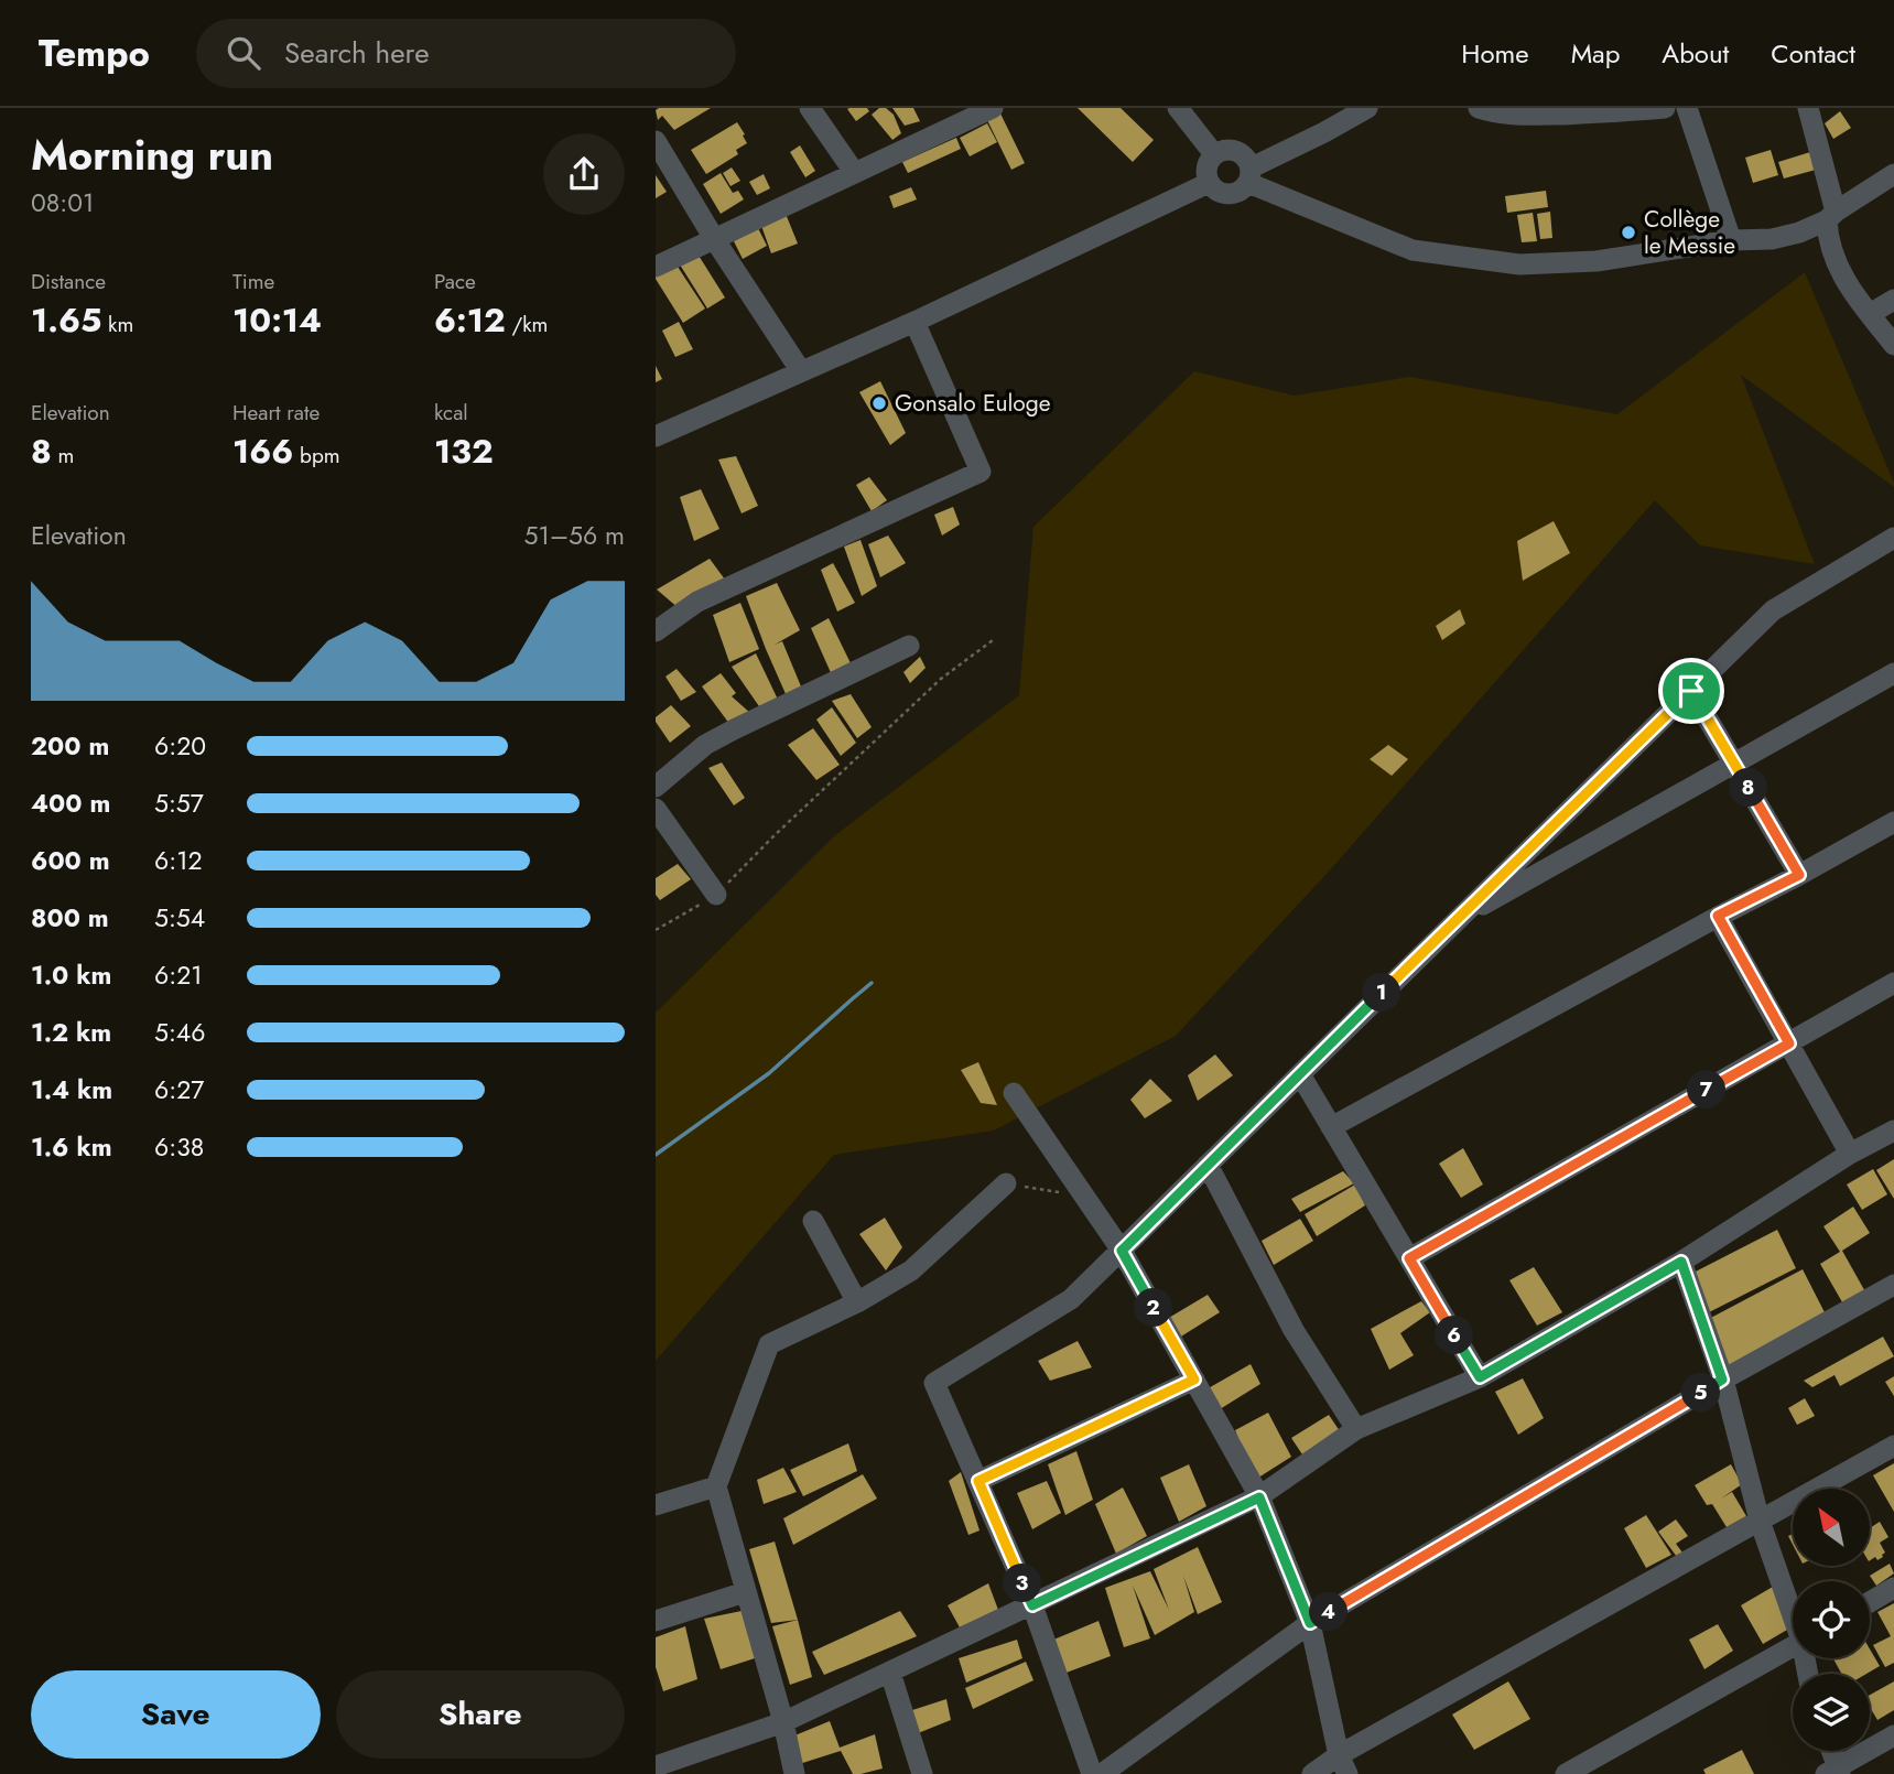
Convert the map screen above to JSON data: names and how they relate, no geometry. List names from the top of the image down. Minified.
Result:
{"places":["Collège le Messie","Gonsalo Euloge"],"north":"top left","page":{"header":"Tempo","search":"Search here","nav":["Home","Map","About","Contact"],"heading":["Morning run","08:01"],"stats":[["Distance","1.65 km"],["Time","10:14"],["Pace","6:12 /km"],["Elevation","8 m"],["Heart rate","166 bpm"],["kcal","132"]],"chart":["Elevation","51–56 m"],"list":[{"name":"200 m","note":"6:20"},{"name":"400 m","note":"5:57"},{"name":"600 m","note":"6:12"},{"name":"800 m","note":"5:54"},{"name":"1.0 km","note":"6:21"},{"name":"1.2 km","note":"5:46"},{"name":"1.4 km","note":"6:27"},{"name":"1.6 km","note":"6:38"}],"pins":["8","1","7","2","6","5","3","4"],"buttons":["Save","Share"]}}
